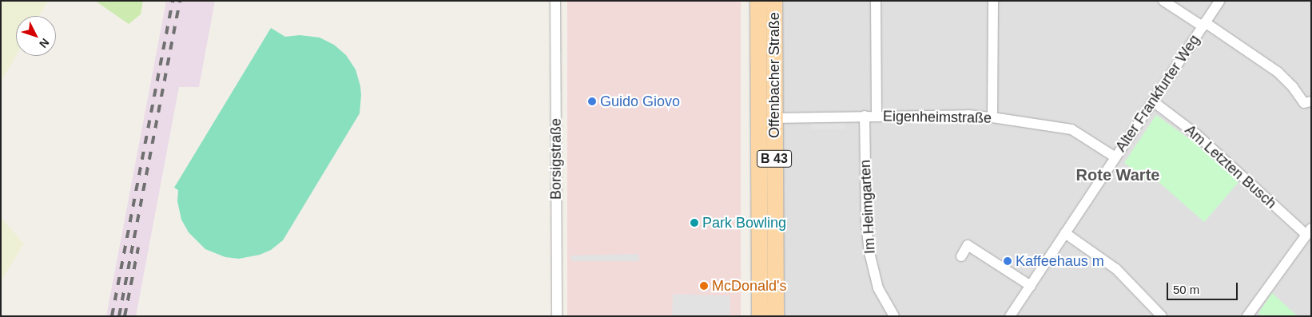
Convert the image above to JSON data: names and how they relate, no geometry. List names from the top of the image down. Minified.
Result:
{"streets":{"main road":["Offenbacher Straße","B 43"],"street":["Alter Frankfurter Weg","Eigenheimstraße","Borsigstraße","Am Letzten Busch","Im Heimgarten"]},"crossings":[["Offenbacher Straße","Eigenheimstraße"],["Alter Frankfurter Weg","Eigenheimstraße"],["Alter Frankfurter Weg","Am Letzten Busch"],["Eigenheimstraße","Im Heimgarten"]],"districts":["Rote Warte"],"places":["Guido Giovo","Park Bowling","Kaffeehaus m","McDonald's"],"scale_bar":"50 m","north":"bottom right"}
